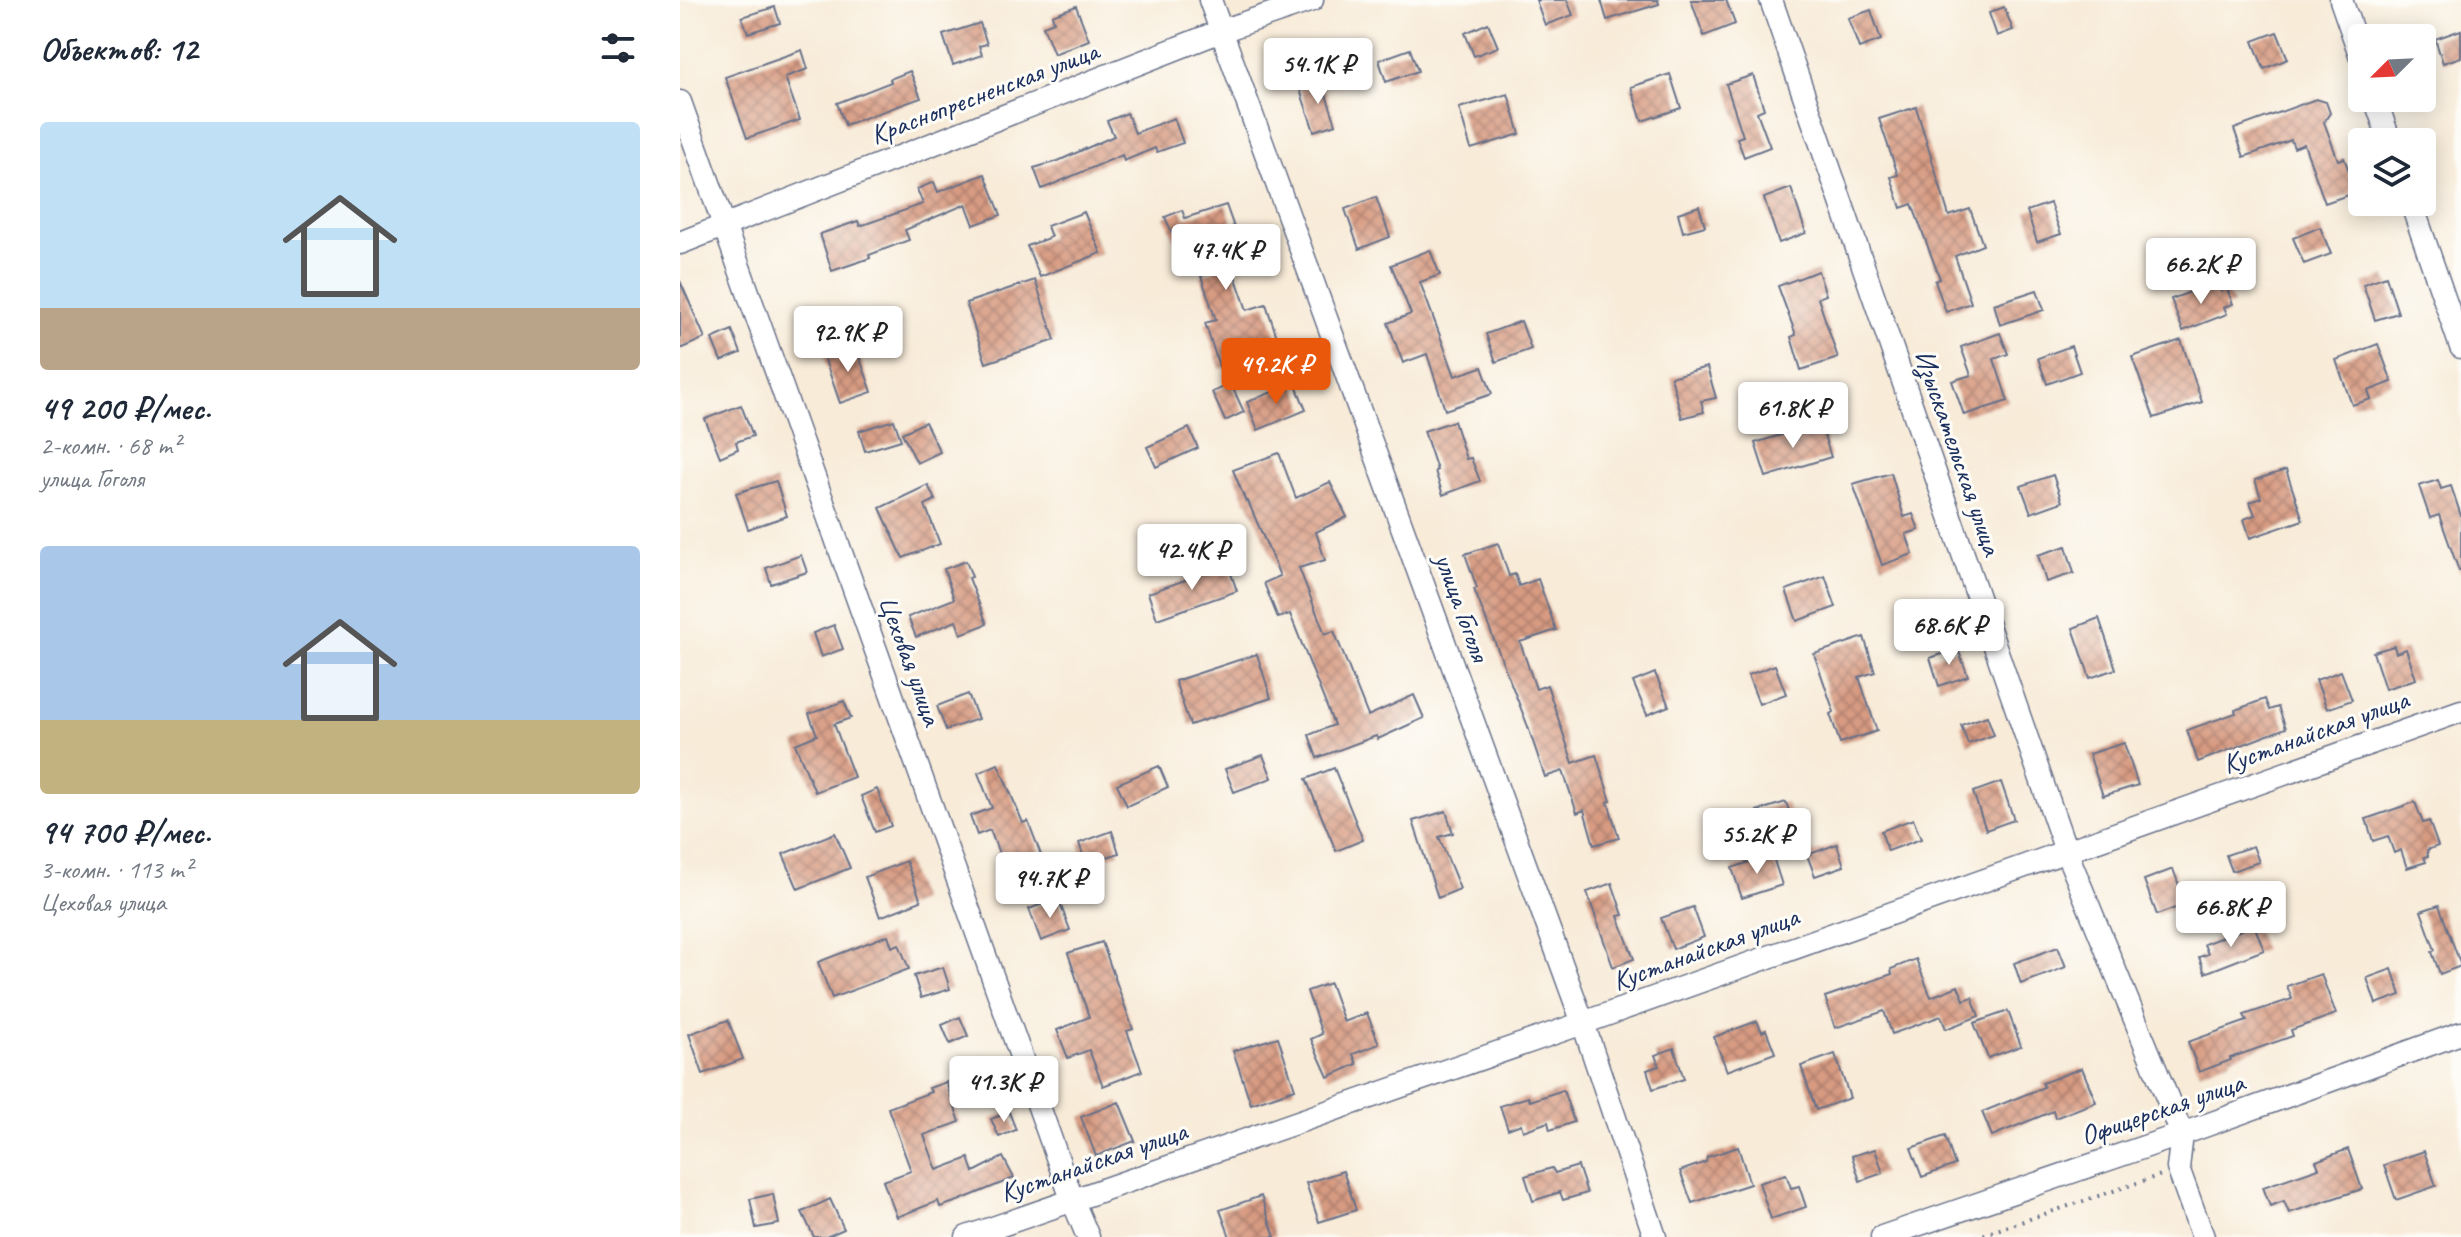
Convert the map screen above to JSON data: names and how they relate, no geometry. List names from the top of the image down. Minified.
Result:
{"streets":{"street":["Краснопресненская улица","Изыскательская улица","улица Гоголя","Цеховая улица","Кустанайская улица","Офицерская улица"]},"crossings":[["Краснопресненская улица","улица Гоголя"],["Краснопресненская улица","Цеховая улица"],["Изыскательская улица","Кустанайская улица"],["Изыскательская улица","Офицерская улица"],["улица Гоголя","Кустанайская улица"],["Цеховая улица","Кустанайская улица"]],"north":"bottom left","page":{"heading":"Объектов: 12","price":["54.1K ₽","47.4K ₽","66.2K ₽","92.9K ₽","49.2K ₽","61.8K ₽","42.4K ₽","68.6K ₽","55.2K ₽","94.7K ₽","66.8K ₽","41.3K ₽"],"list":[{"name":"49 200 ₽/мес.","note":"2-комн. · 68 m² · улица Гоголя"},{"name":"94 700 ₽/мес.","note":"3-комн. · 113 m² · Цеховая улица"}]}}
